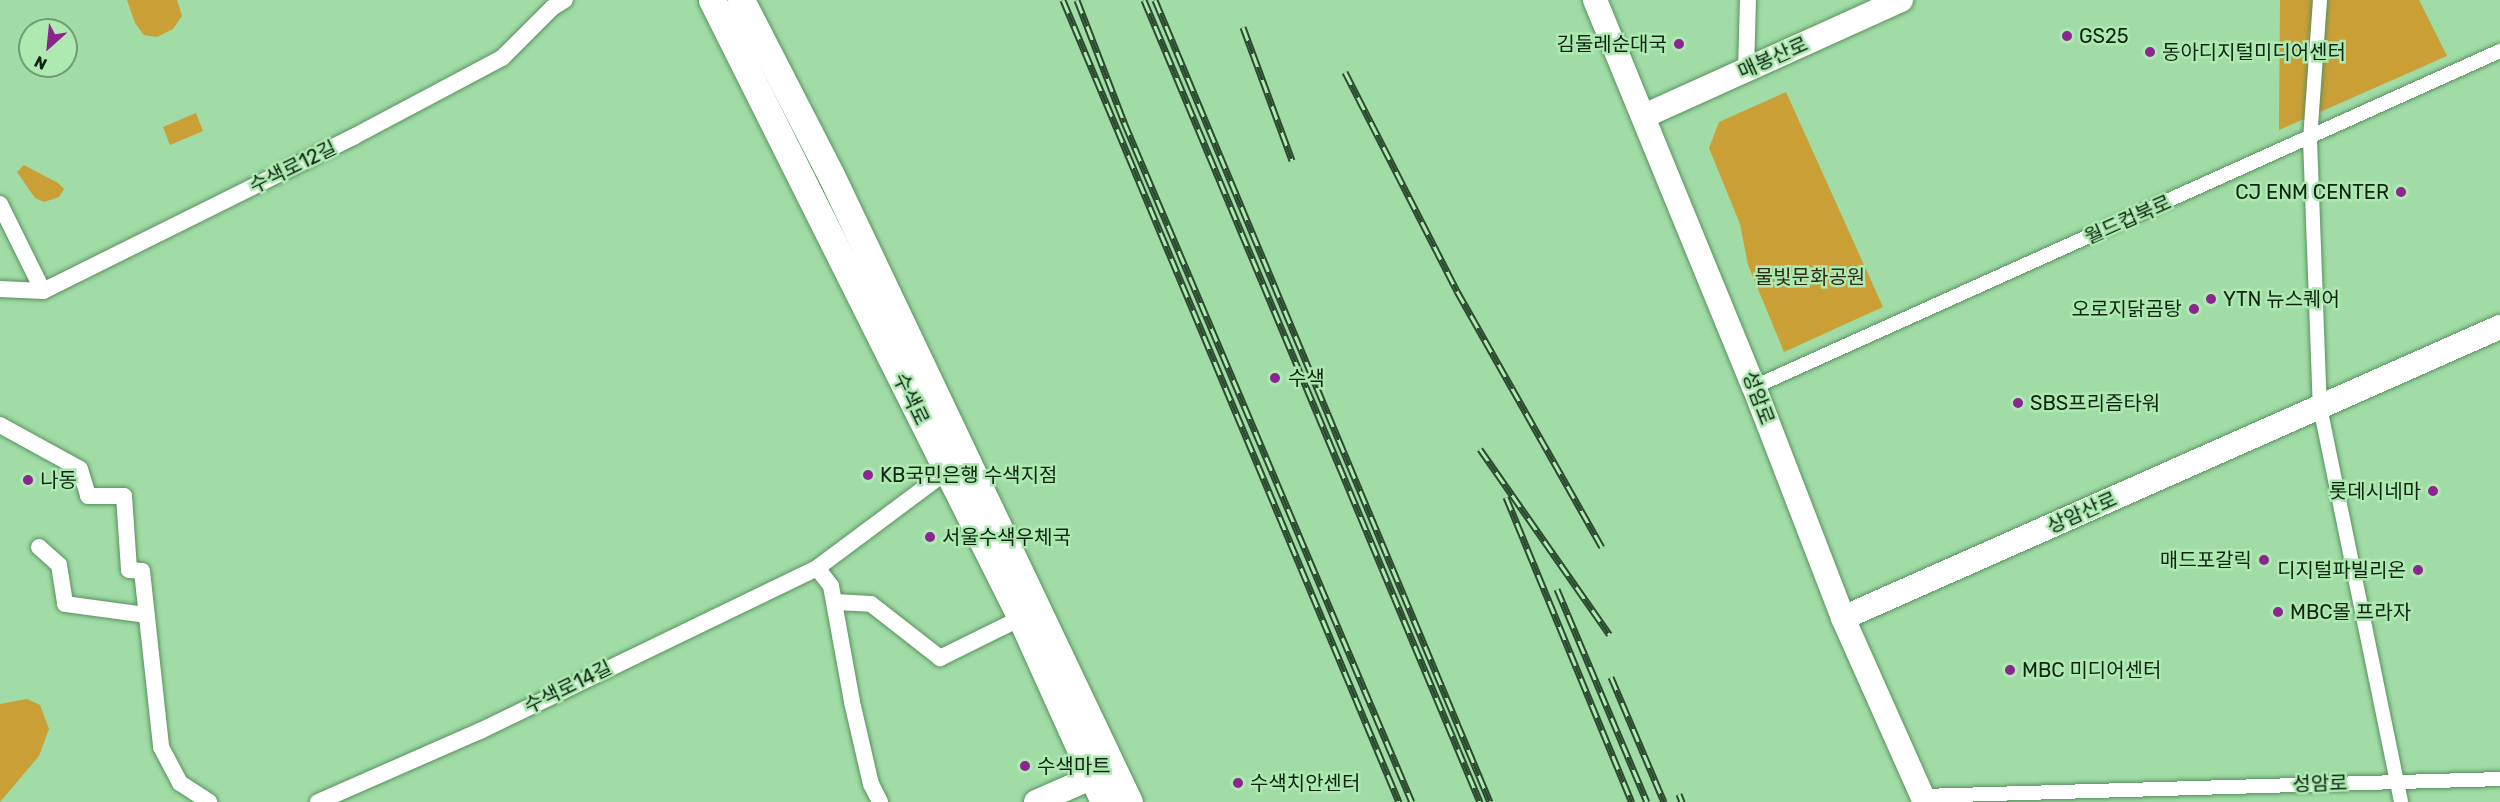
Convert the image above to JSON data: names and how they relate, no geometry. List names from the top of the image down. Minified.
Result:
{"streets":{"main road":["매봉산로","성암로","수색로","상암산로"],"street":["수색로12길","월드컵북로","수색로14길"]},"crossings":[["매봉산로","성암로"],["월드컵북로","성암로"],["성암로","상암산로"],["수색로","수색로14길"]],"parks":["물빛문화공원"],"places":["GS25","김둘레순대국","동아디지털미디어센터","CJ ENM CENTER","YTN 뉴스퀘어","오로지닭곰탕","수색","SBS프리즘타워","KB국민은행 수색지점","나동","롯데시네마","서울수색우체국","매드포갈릭","디지털파빌리온","MBC몰 프라자","MBC 미디어센터","수색마트","수색치안센터"],"north":"bottom left"}
